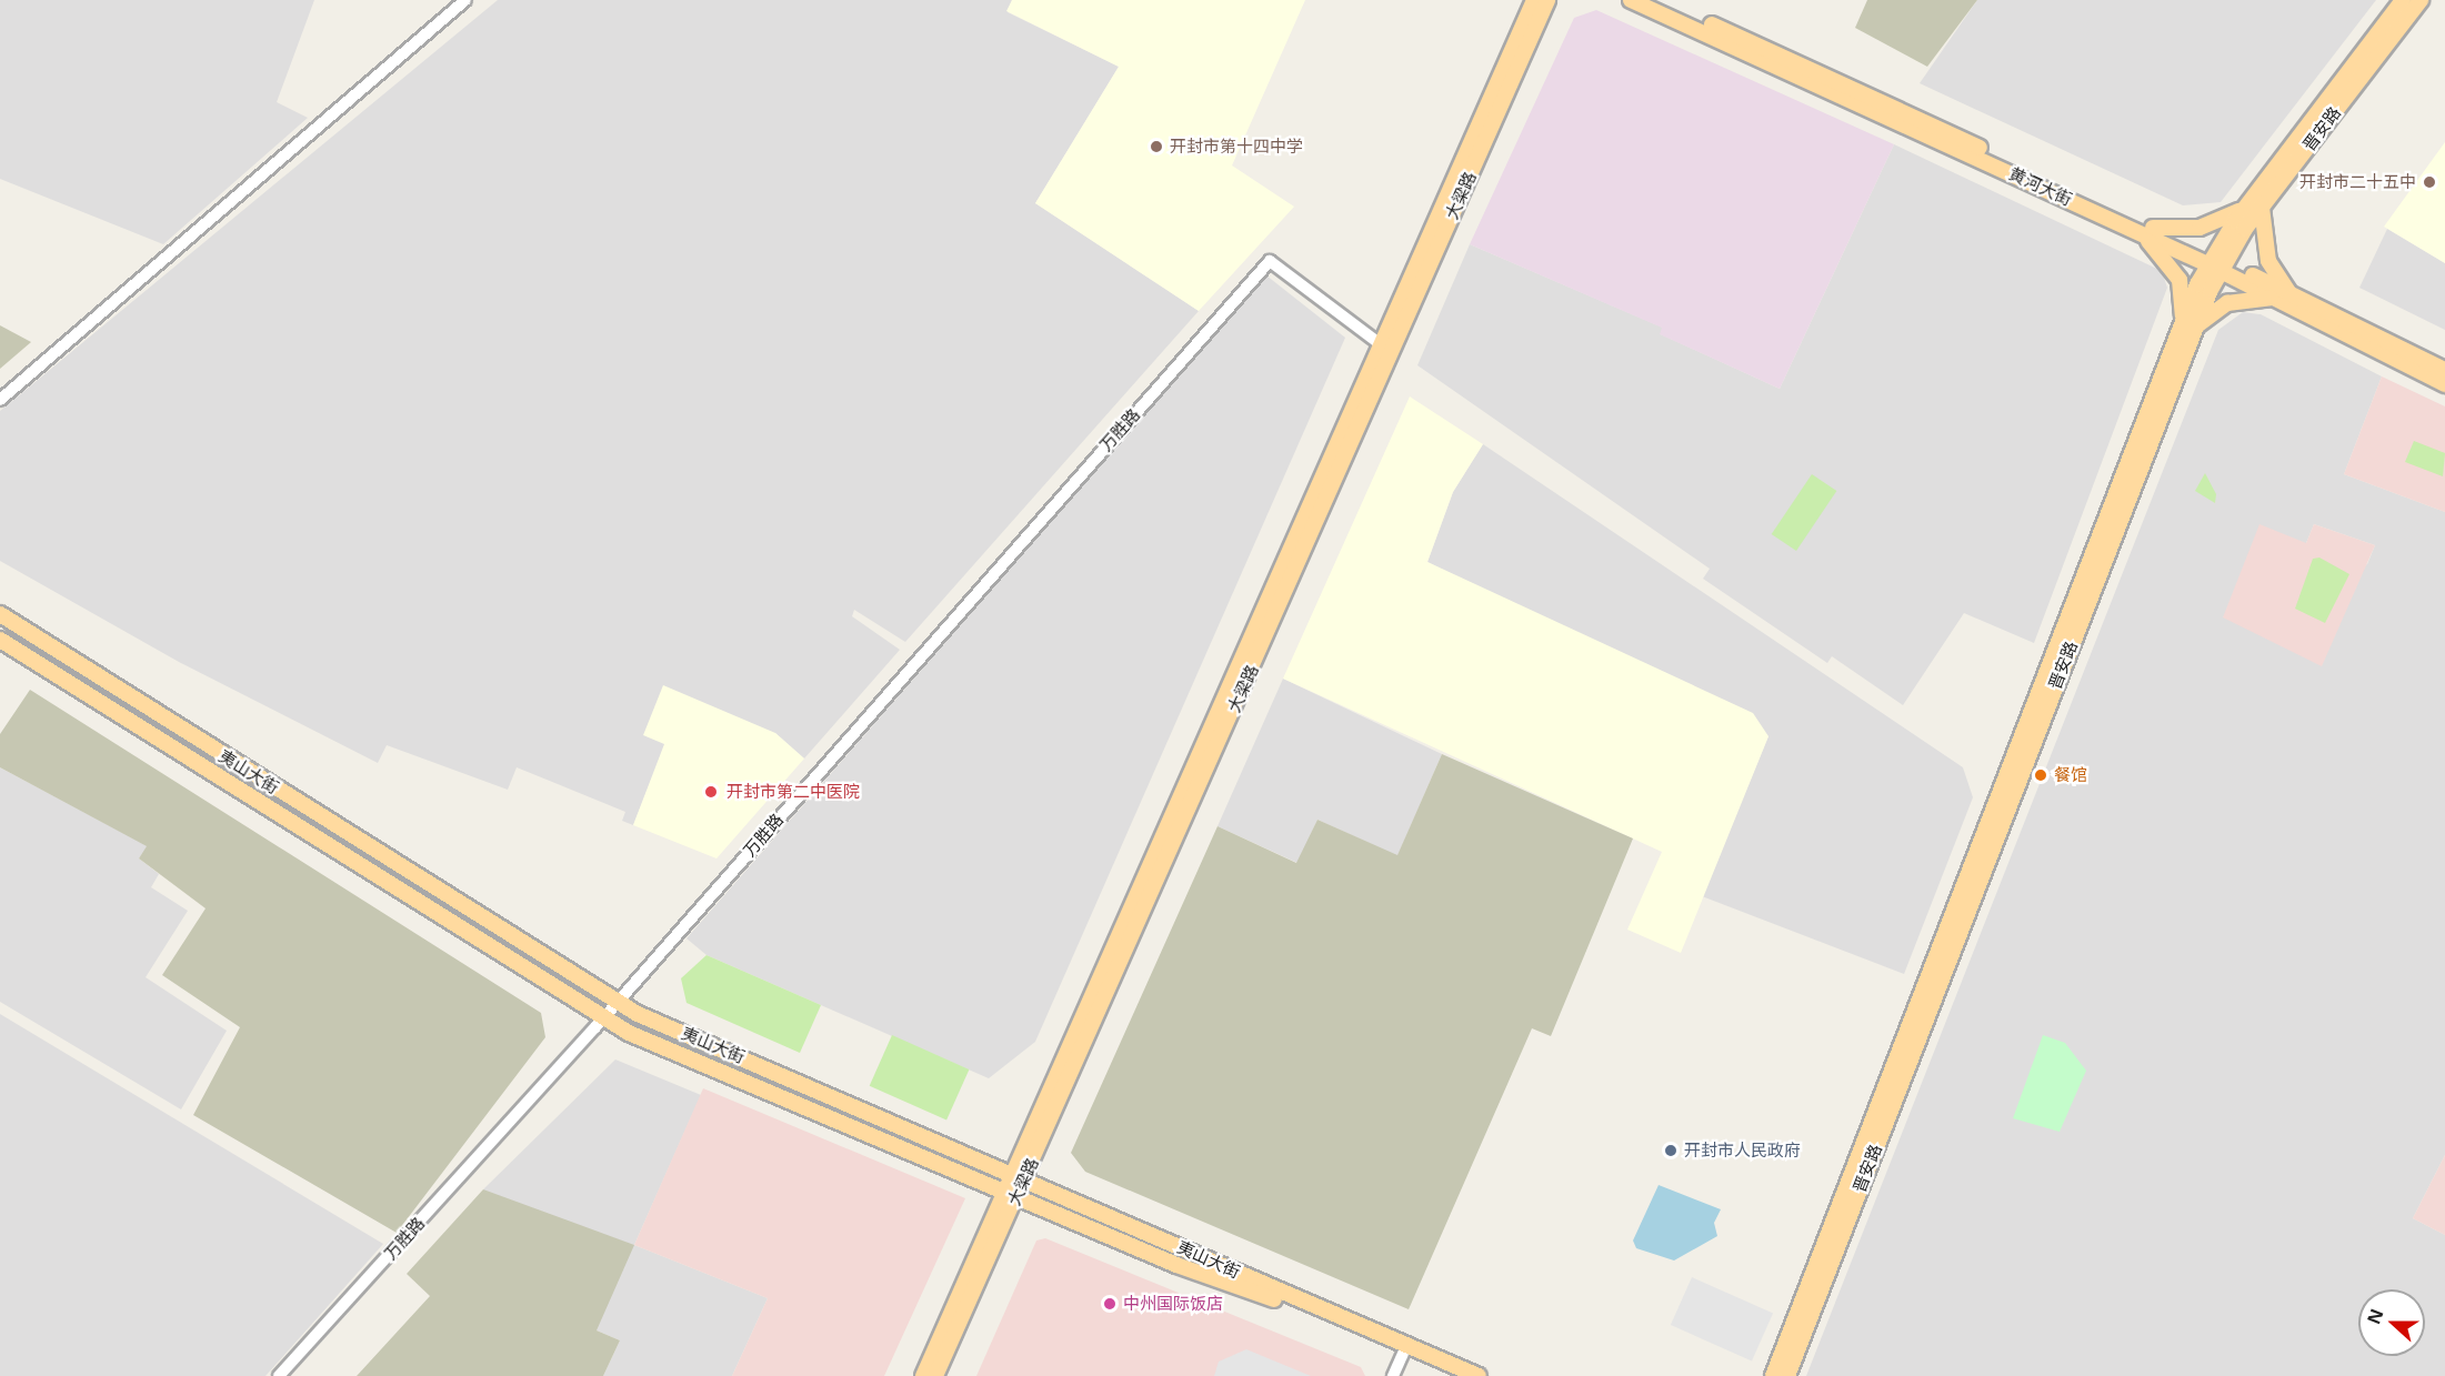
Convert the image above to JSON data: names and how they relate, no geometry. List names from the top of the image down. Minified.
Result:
{"streets":{"main road":["晋安路","黄河大街","大梁路","夷山大街"],"street":["万胜路"]},"crossings":[["晋安路","黄河大街"],["大梁路","万胜路"],["大梁路","夷山大街"],["万胜路","夷山大街"]],"places":["开封市第十四中学","开封市二十五中","餐馆","开封市第二中医院","开封市人民政府","中州国际饭店"],"north":"left"}
